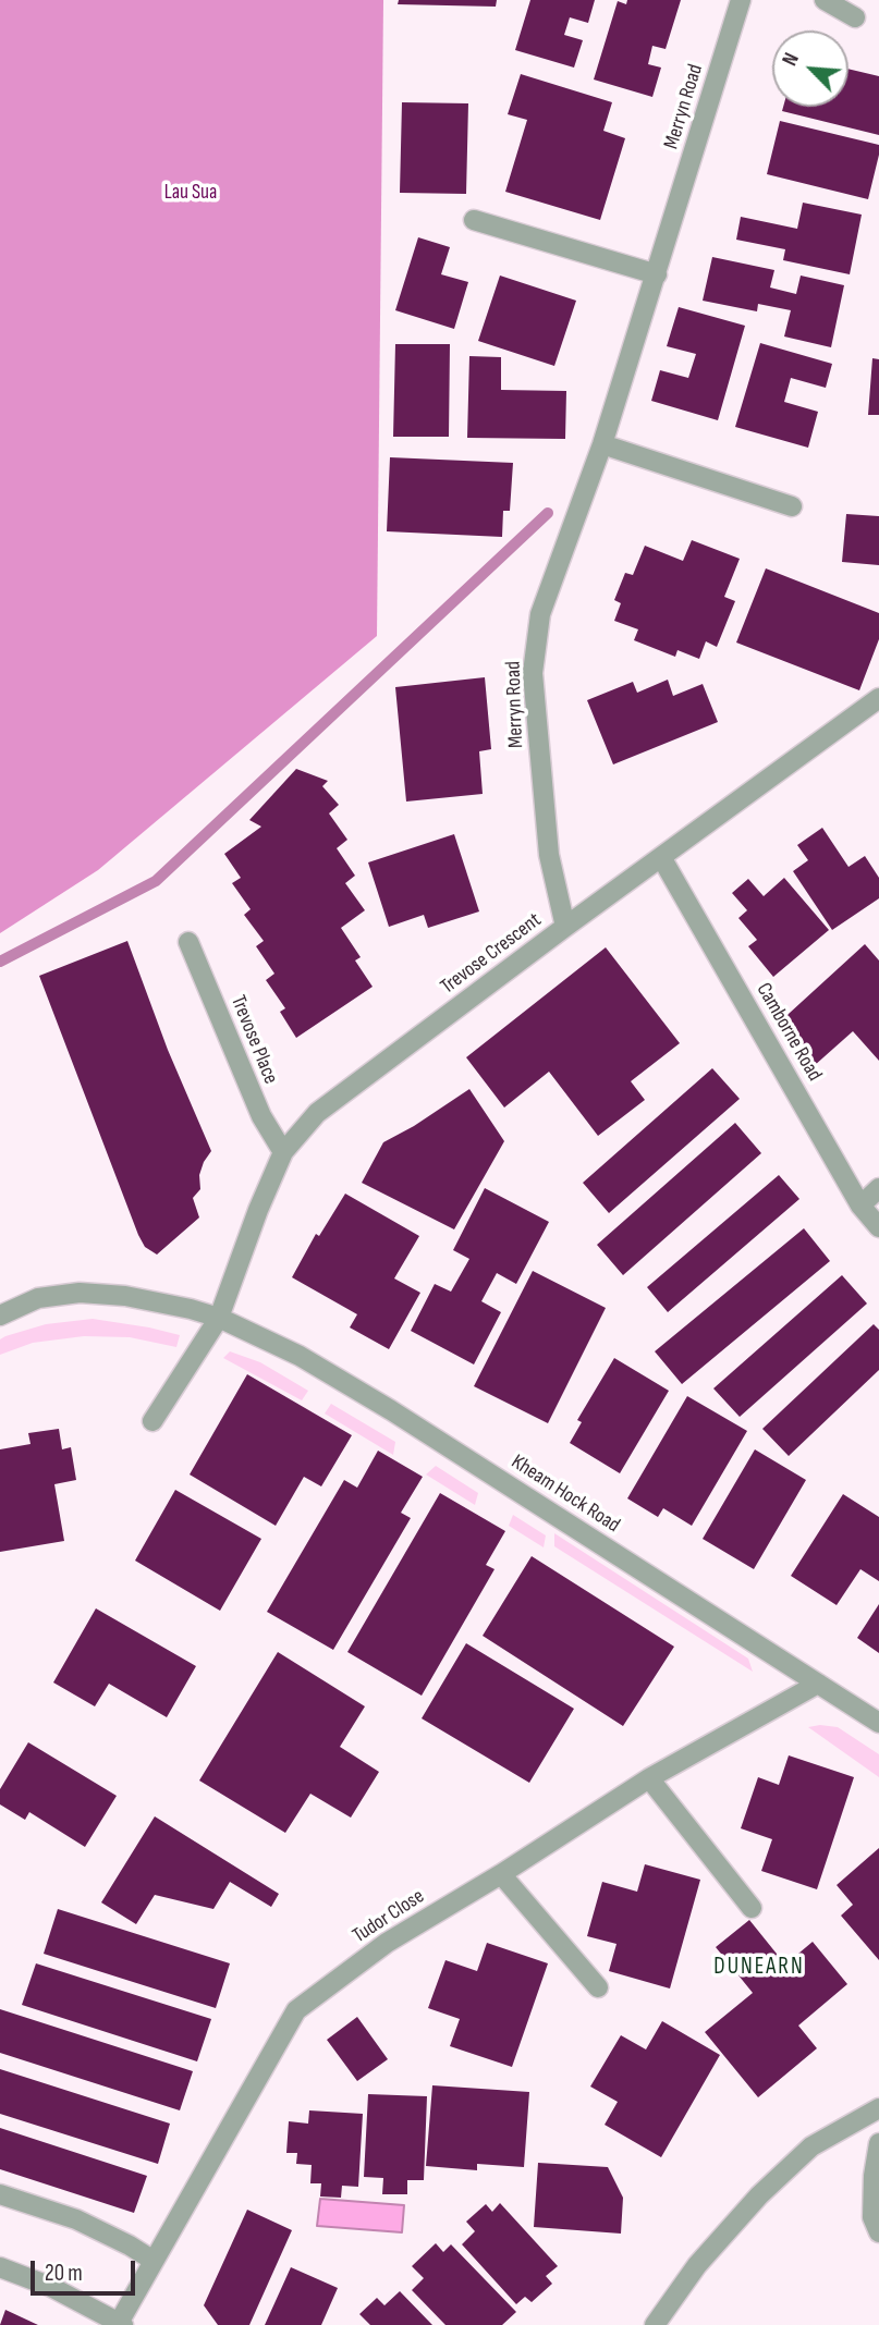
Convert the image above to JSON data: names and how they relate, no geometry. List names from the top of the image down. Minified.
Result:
{"streets":{"street":["Merryn Road","Trevose Crescent","Camborne Road","Trevose Place","Kheam Hock Road","Tudor Close"]},"crossings":[["Merryn Road","Trevose Crescent"],["Trevose Crescent","Camborne Road"],["Trevose Crescent","Trevose Place"],["Trevose Crescent","Kheam Hock Road"],["Kheam Hock Road","Tudor Close"]],"districts":["DUNEARN"],"parks":["Lau Sua"],"scale_bar":"20 m","north":"top left"}
